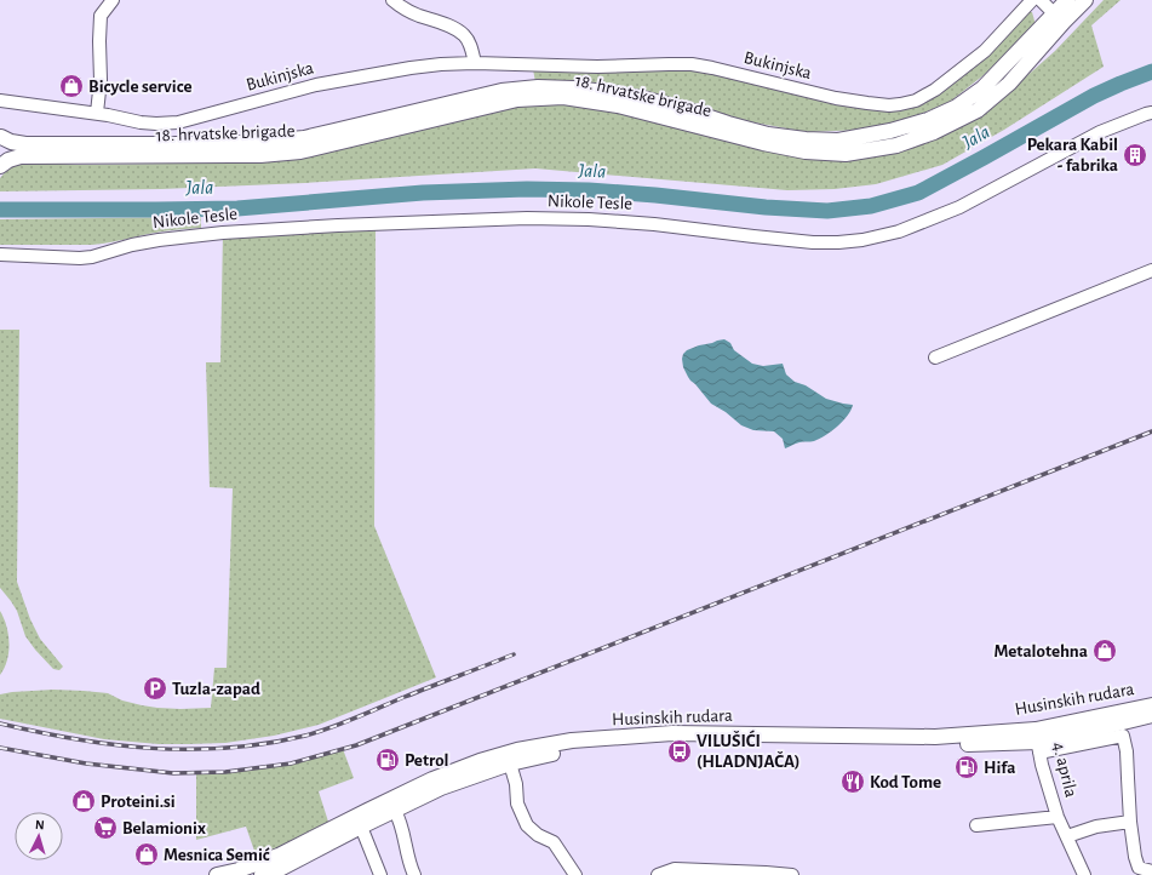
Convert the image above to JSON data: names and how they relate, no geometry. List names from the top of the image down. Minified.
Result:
{"streets":{"main road":["18. hrvatske brigade","Husinskih rudara"],"street":["Bukinjska","Nikole Tesle","4. aprila"]},"crossings":[["Husinskih rudara","4. aprila"]],"water":["Jala"],"places":{"shop":["Bicycle service","Metalotehna","Proteini.si","Mesnica Semić"],"building":["Pekara Kabil - fabrika"],"parking":["Tuzla-zapad"],"bus stop":["VILUŠIĆI (HLADNJAČA)"],"fuel station":["Petrol","Hifa"],"restaurant":["Kod Tome"],"supermarket":["Belamionix"]},"north":"top"}
